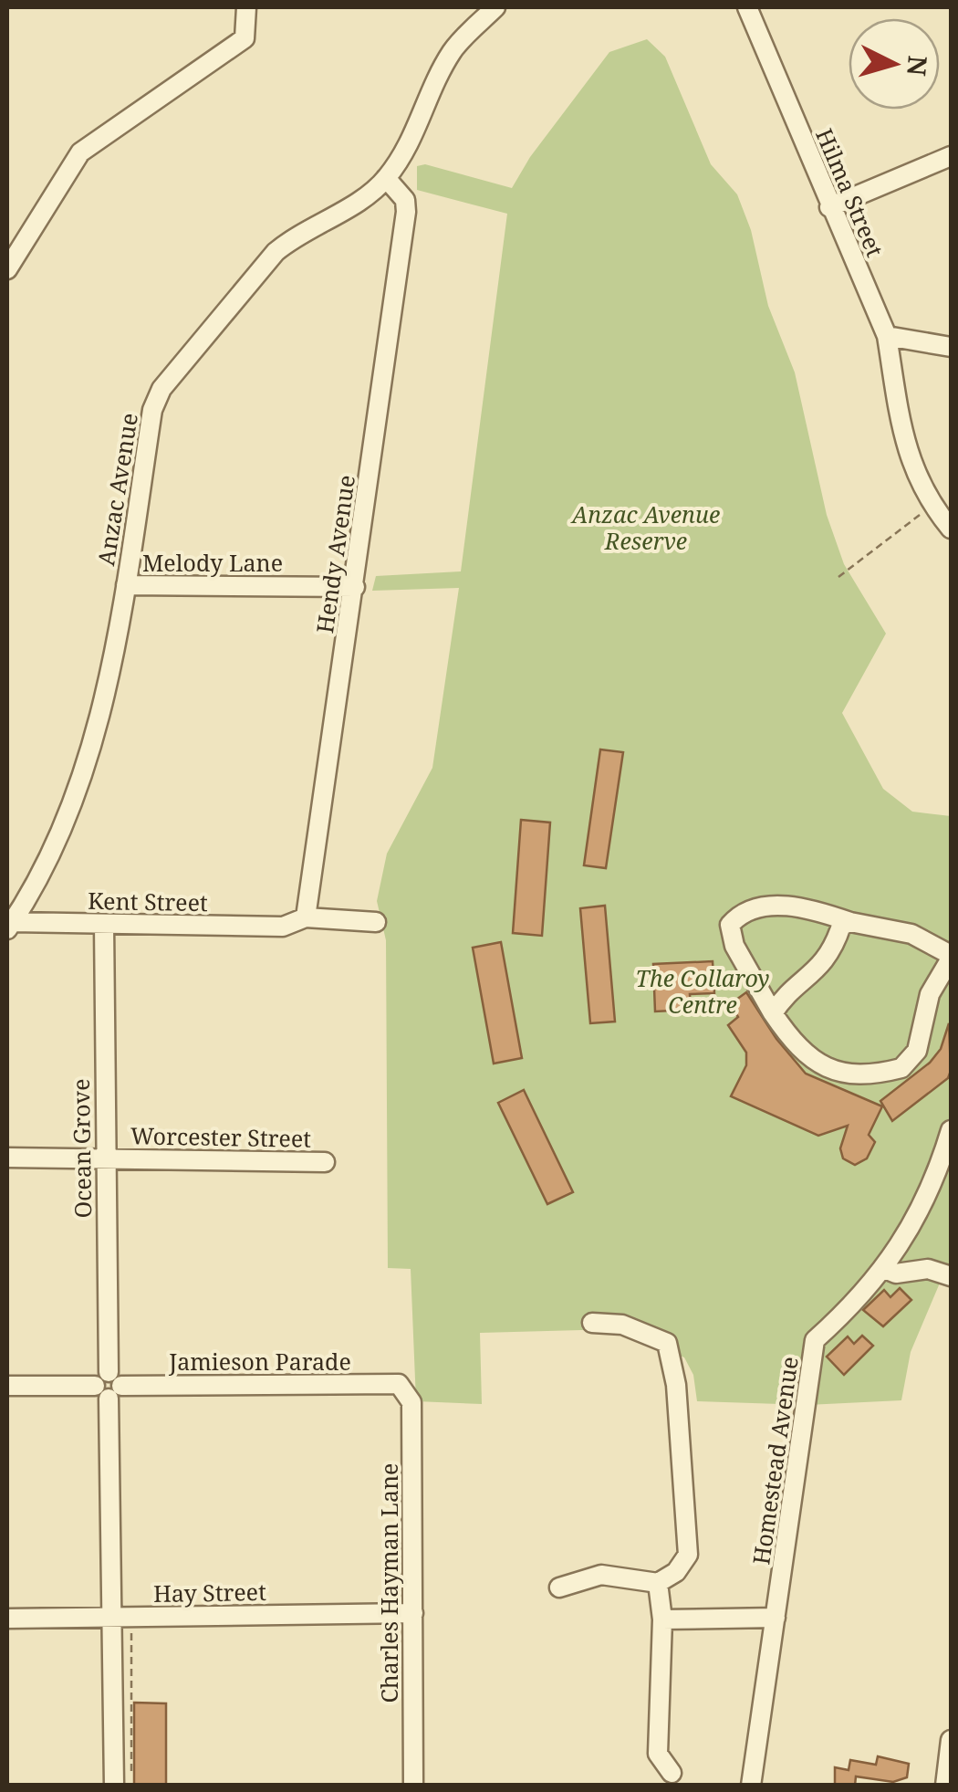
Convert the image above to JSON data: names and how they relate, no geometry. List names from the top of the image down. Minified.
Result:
{"streets":{"street":["Hilma Street","Anzac Avenue","Hendy Avenue","Melody Lane","Kent Street","Worcester Street","Ocean Grove","Jamieson Parade","Homestead Avenue","Charles Hayman Lane","Hay Street"]},"crossings":[["Anzac Avenue","Hendy Avenue"],["Anzac Avenue","Melody Lane"],["Anzac Avenue","Kent Street"],["Hendy Avenue","Melody Lane"],["Hendy Avenue","Kent Street"],["Kent Street","Ocean Grove"],["Worcester Street","Ocean Grove"],["Ocean Grove","Jamieson Parade"],["Ocean Grove","Hay Street"],["Jamieson Parade","Charles Hayman Lane"],["Charles Hayman Lane","Hay Street"]],"parks":["Anzac Avenue Reserve","The Collaroy Centre"],"north":"right"}
